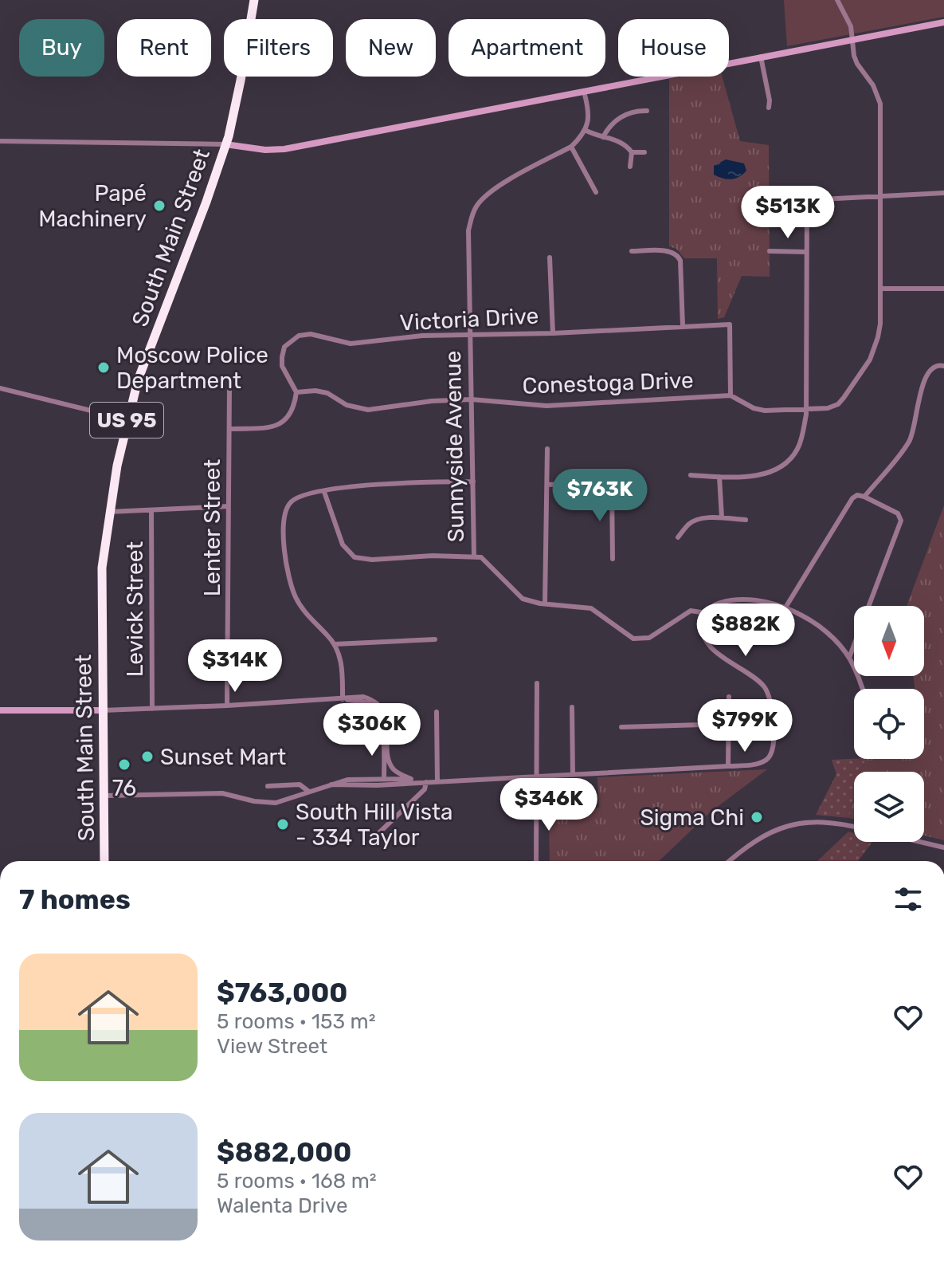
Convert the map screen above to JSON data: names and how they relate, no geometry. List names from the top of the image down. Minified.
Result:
{"streets":{"highway":["South Main Street","US 95"],"street":["Victoria Drive","Conestoga Drive","Sunnyside Avenue","Lenter Street","Levick Street"]},"crossings":[["Victoria Drive","Conestoga Drive"],["Victoria Drive","Sunnyside Avenue"],["Conestoga Drive","Sunnyside Avenue"]],"places":["Papé Machinery","Moscow Police Department","Sunset Mart","76","Sigma Chi","South Hill Vista - 334 Taylor"],"north":"bottom","page":{"chip":["Buy","Rent","Filters","New","Apartment","House"],"price":["$513K","$763K","$882K","$314K","$799K","$306K","$346K"],"heading":"7 homes","list":[{"name":"$763,000","note":"5 rooms · 153 m² · View Street"},{"name":"$882,000","note":"5 rooms · 168 m² · Walenta Drive"}]}}
